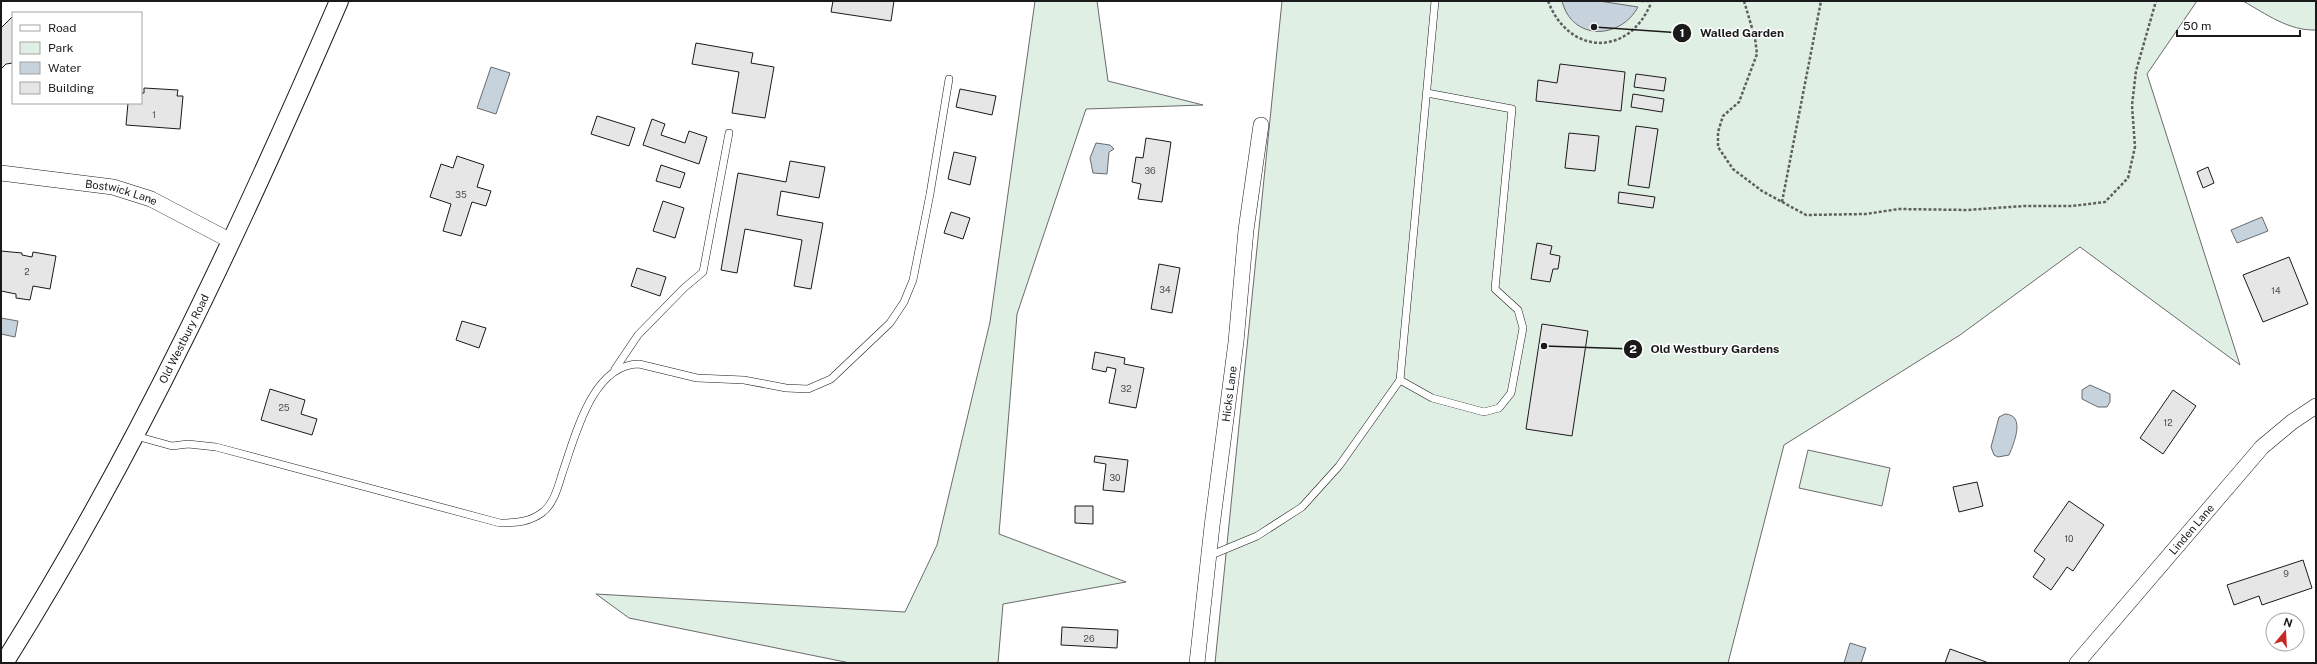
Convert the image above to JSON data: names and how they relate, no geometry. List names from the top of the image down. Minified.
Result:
{"streets":{"street":["Bostwick Lane","Old Westbury Road","Hicks Lane","Linden Lane"]},"crossings":[["Bostwick Lane","Old Westbury Road"]],"places":["Walled Garden","Old Westbury Gardens"],"house_numbers":["1","36","35","2","34","14","32","25","12","30","10","9","26"],"legend":["Road","Park","Water","Building"],"scale_bar":"50 m","north":"top"}
